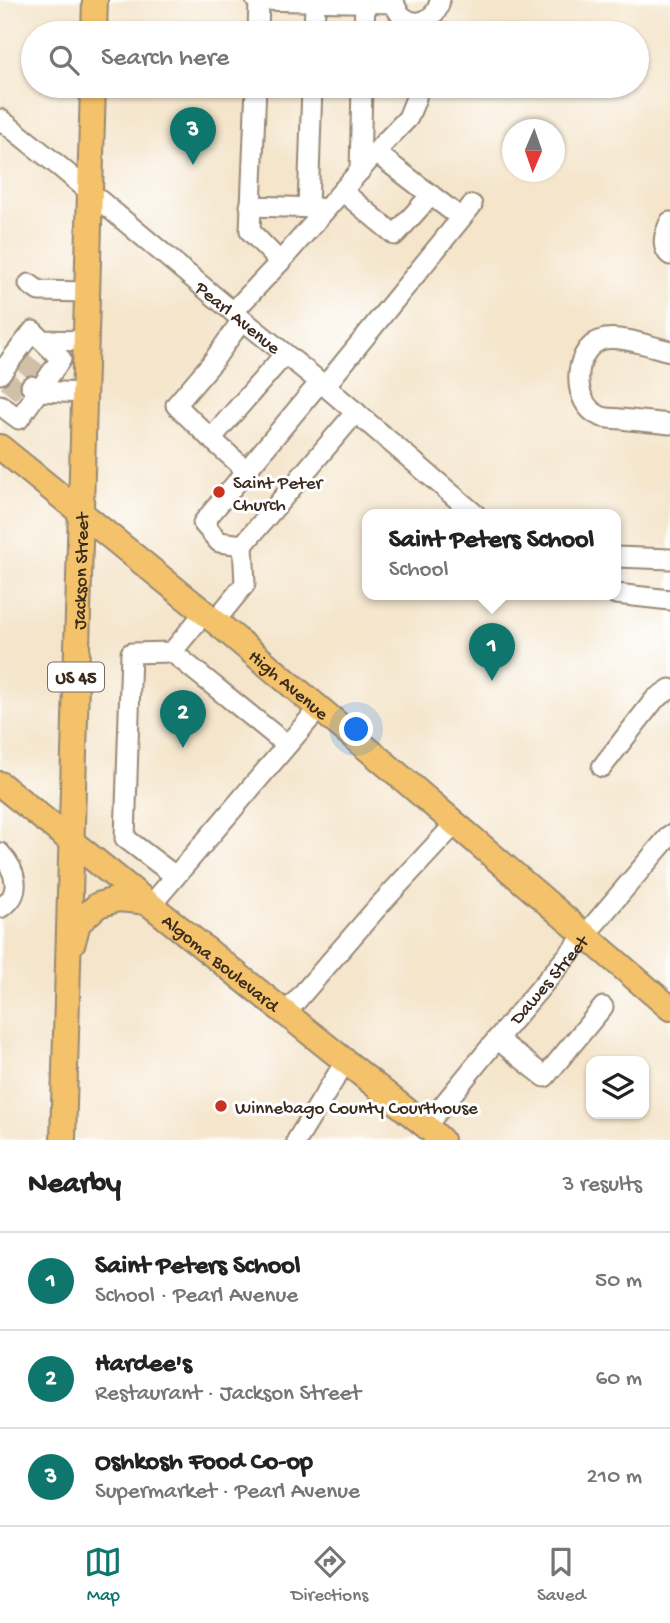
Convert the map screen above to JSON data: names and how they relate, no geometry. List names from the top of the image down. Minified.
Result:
{"streets":{"main road":["Jackson Street","US 45","High Avenue","Algoma Boulevard"],"street":["Pearl Avenue","Dawes Street"]},"crossings":[["Pearl Avenue","Jackson Street"],["Jackson Street","High Avenue"],["Jackson Street","Algoma Boulevard"],["High Avenue","Dawes Street"],["Algoma Boulevard","Dawes Street"]],"places":["Saint Peter Church","Winnebago County Courthouse"],"north":"bottom","page":{"search":"Search here","pins":["3","1","2"],"popup":["Saint Peters School","School"],"heading":["Nearby","3 results"],"list":[{"mark":"1","name":"Saint Peters School","note":"School · Pearl Avenue","value":"50 m"},{"mark":"2","name":"Hardee's","note":"Restaurant · Jackson Street","value":"60 m"},{"mark":"3","name":"Oshkosh Food Co-op","note":"Supermarket · Pearl Avenue","value":"210 m"}],"nav":["Map","Directions","Saved"]}}
